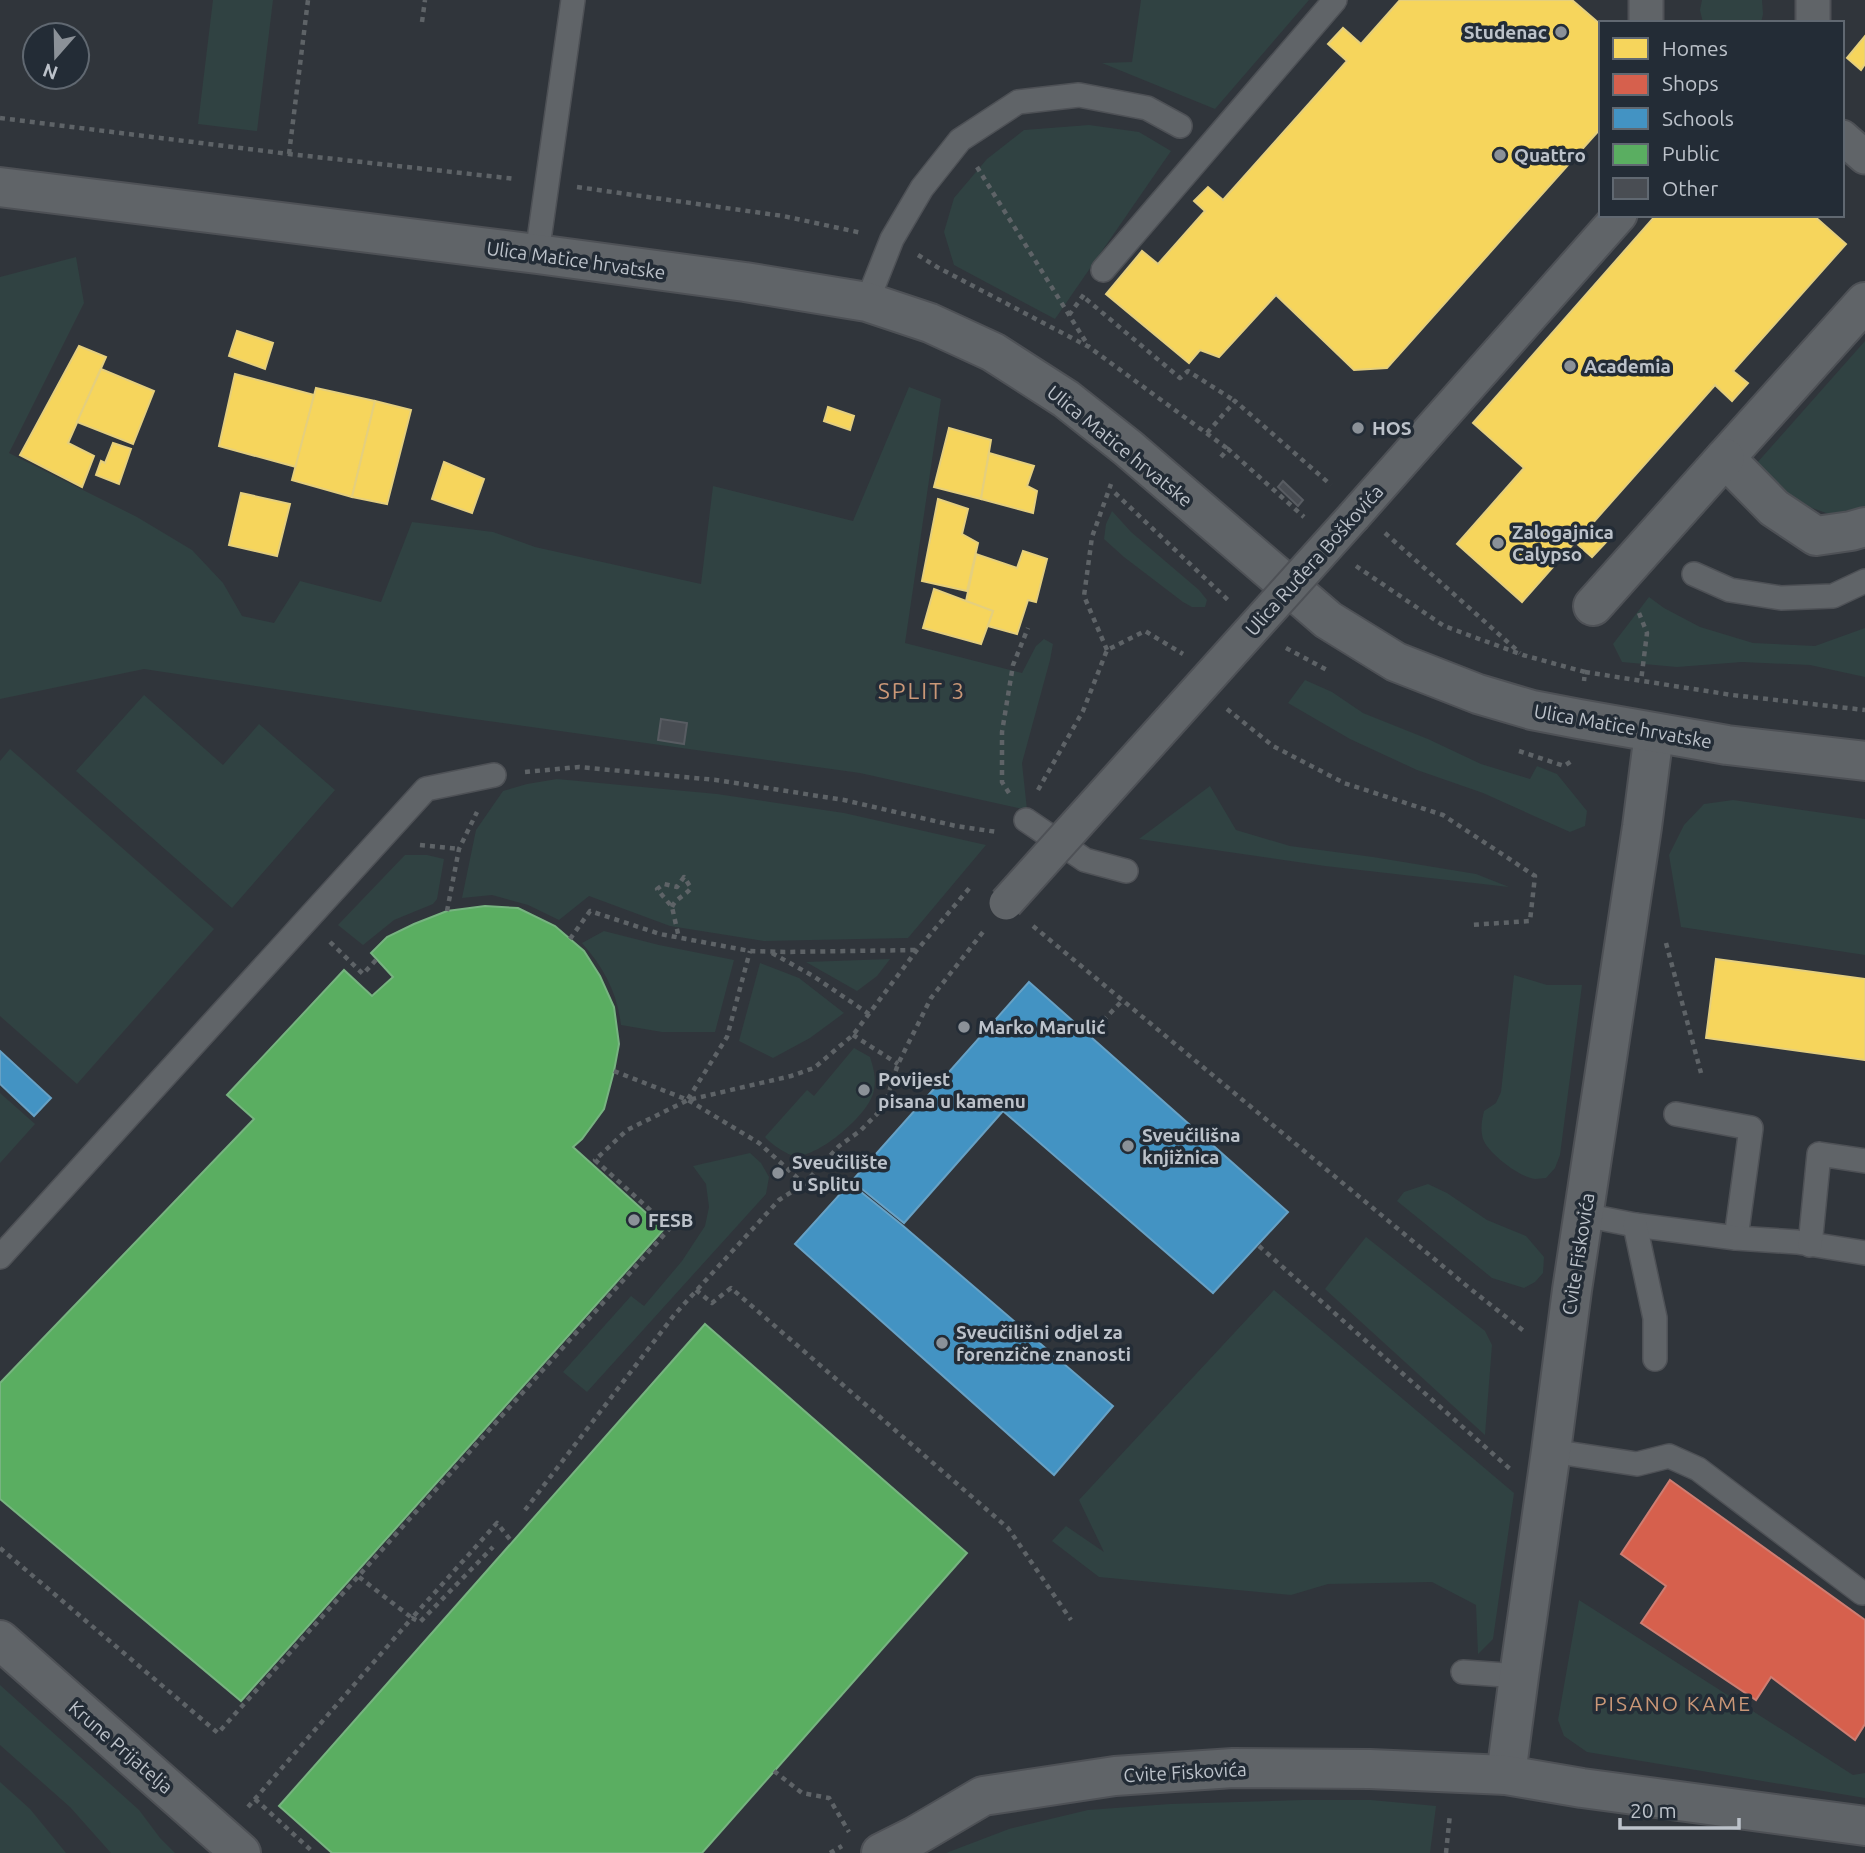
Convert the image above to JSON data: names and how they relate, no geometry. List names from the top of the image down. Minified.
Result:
{"streets":{"street":["Ulica Matice hrvatske","Ulica Ruđera Boškovića","Cvite Fiskovića","Krune Prijatelja"]},"crossings":[["Ulica Matice hrvatske","Cvite Fiskovića"]],"districts":["SPLIT 3","PISANO KAME"],"places":["Studenac","Quattro","Academia","HOS","Zalogajnica Calypso","Marko Marulić","Povijest pisana u kamenu","Sveučilišna knjižnica","Sveučilište u Splitu","FESB","Sveučilišni odjel za forenzične znanosti"],"legend":["Homes","Shops","Schools","Public","Other"],"scale_bar":"20 m","north":"bottom"}
